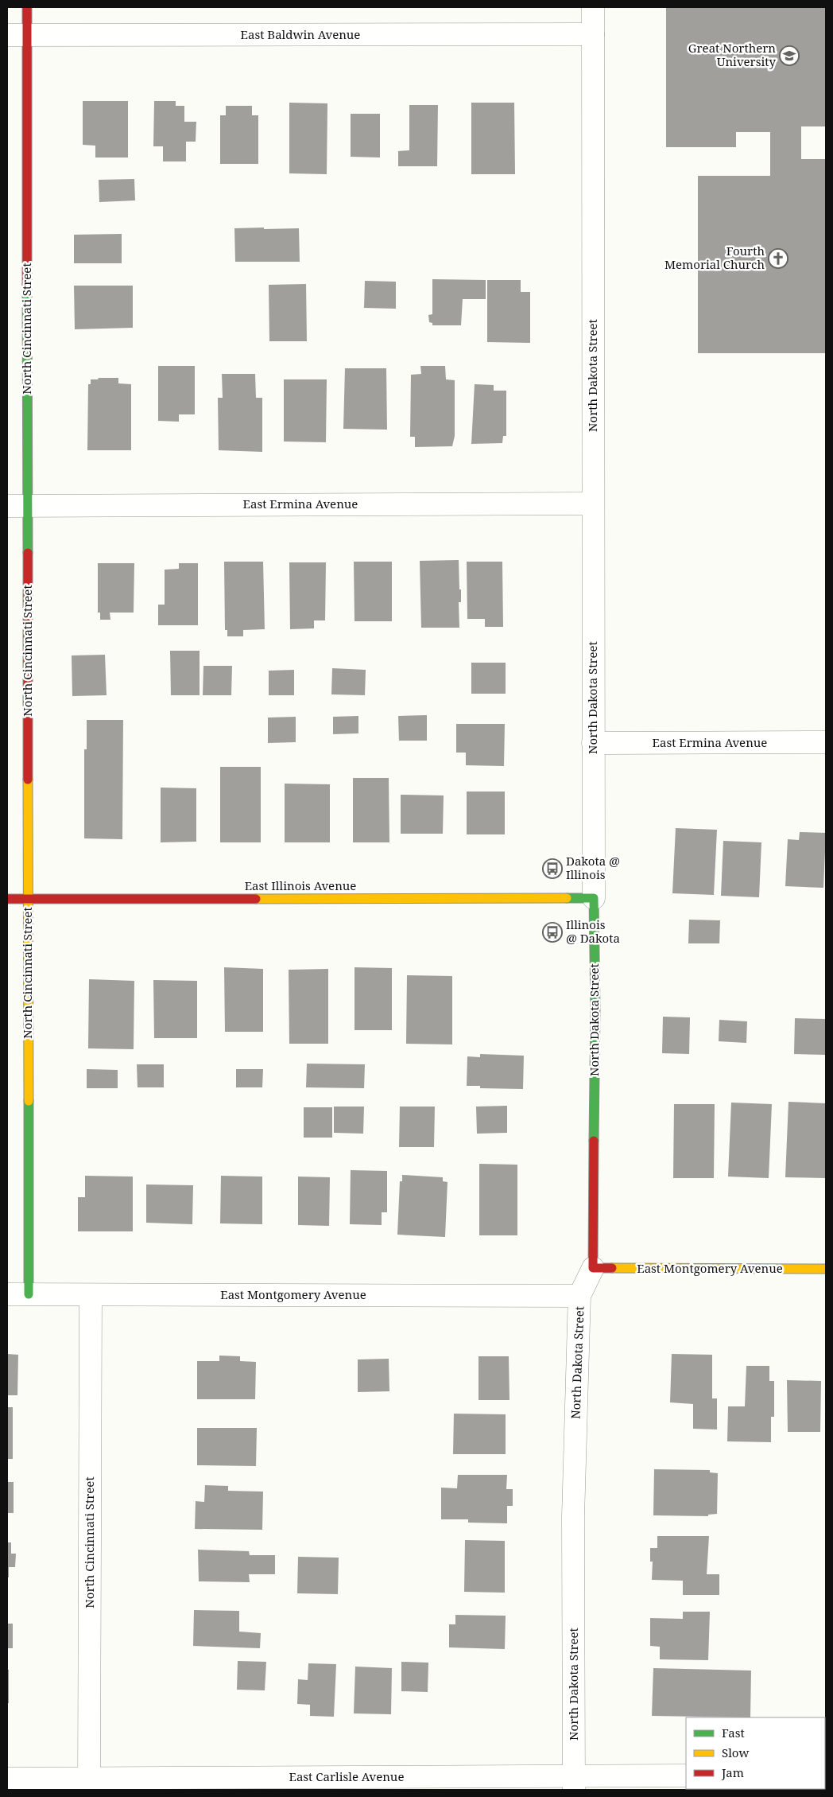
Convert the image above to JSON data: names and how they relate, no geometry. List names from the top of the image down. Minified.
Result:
{"streets":{"street":["East Baldwin Avenue","North Cincinnati Street","North Dakota Street","East Ermina Avenue","East Illinois Avenue","East Montgomery Avenue","East Carlisle Avenue"]},"crossings":[["East Baldwin Avenue","North Cincinnati Street"],["East Baldwin Avenue","North Dakota Street"],["North Cincinnati Street","East Ermina Avenue"],["North Cincinnati Street","East Illinois Avenue"],["North Cincinnati Street","East Montgomery Avenue"],["North Cincinnati Street","East Carlisle Avenue"],["North Dakota Street","East Ermina Avenue"],["North Dakota Street","East Illinois Avenue"],["North Dakota Street","East Montgomery Avenue"],["North Dakota Street","East Carlisle Avenue"]],"places":{"school or university":["Great Northern University"],"church":["Fourth Memorial Church"],"bus stop":["Dakota @ Illinois","Illinois @ Dakota"]},"legend":["Fast","Slow","Jam"]}
